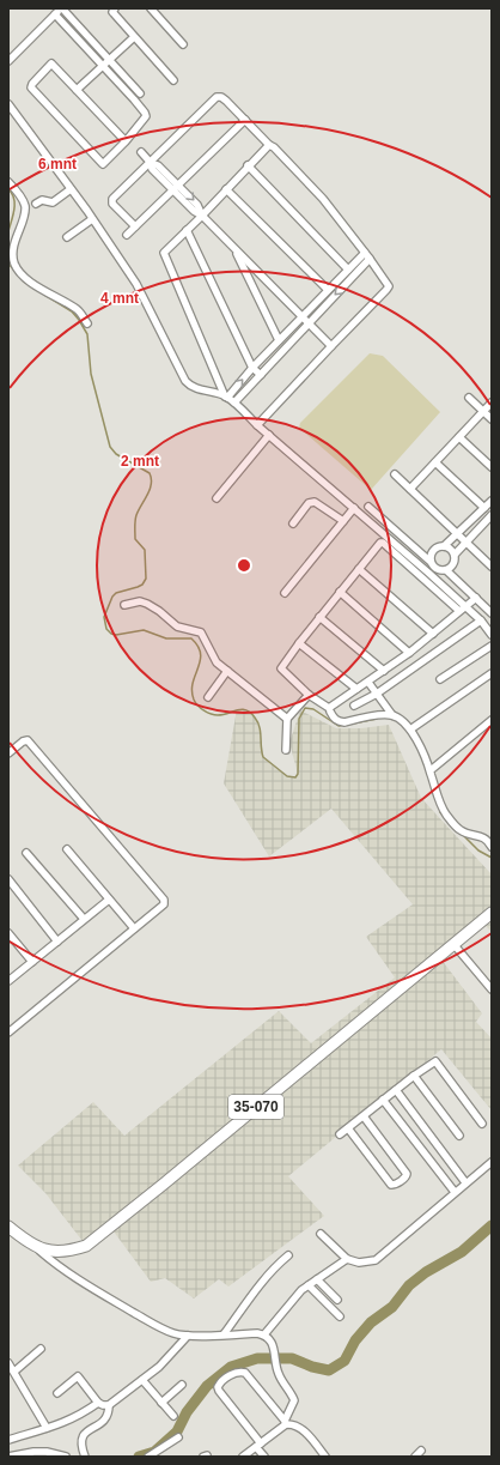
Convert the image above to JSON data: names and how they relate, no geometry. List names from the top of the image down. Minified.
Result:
{"streets":{"main road":["35-070"]},"rings":["6 mnt","4 mnt","2 mnt"]}
